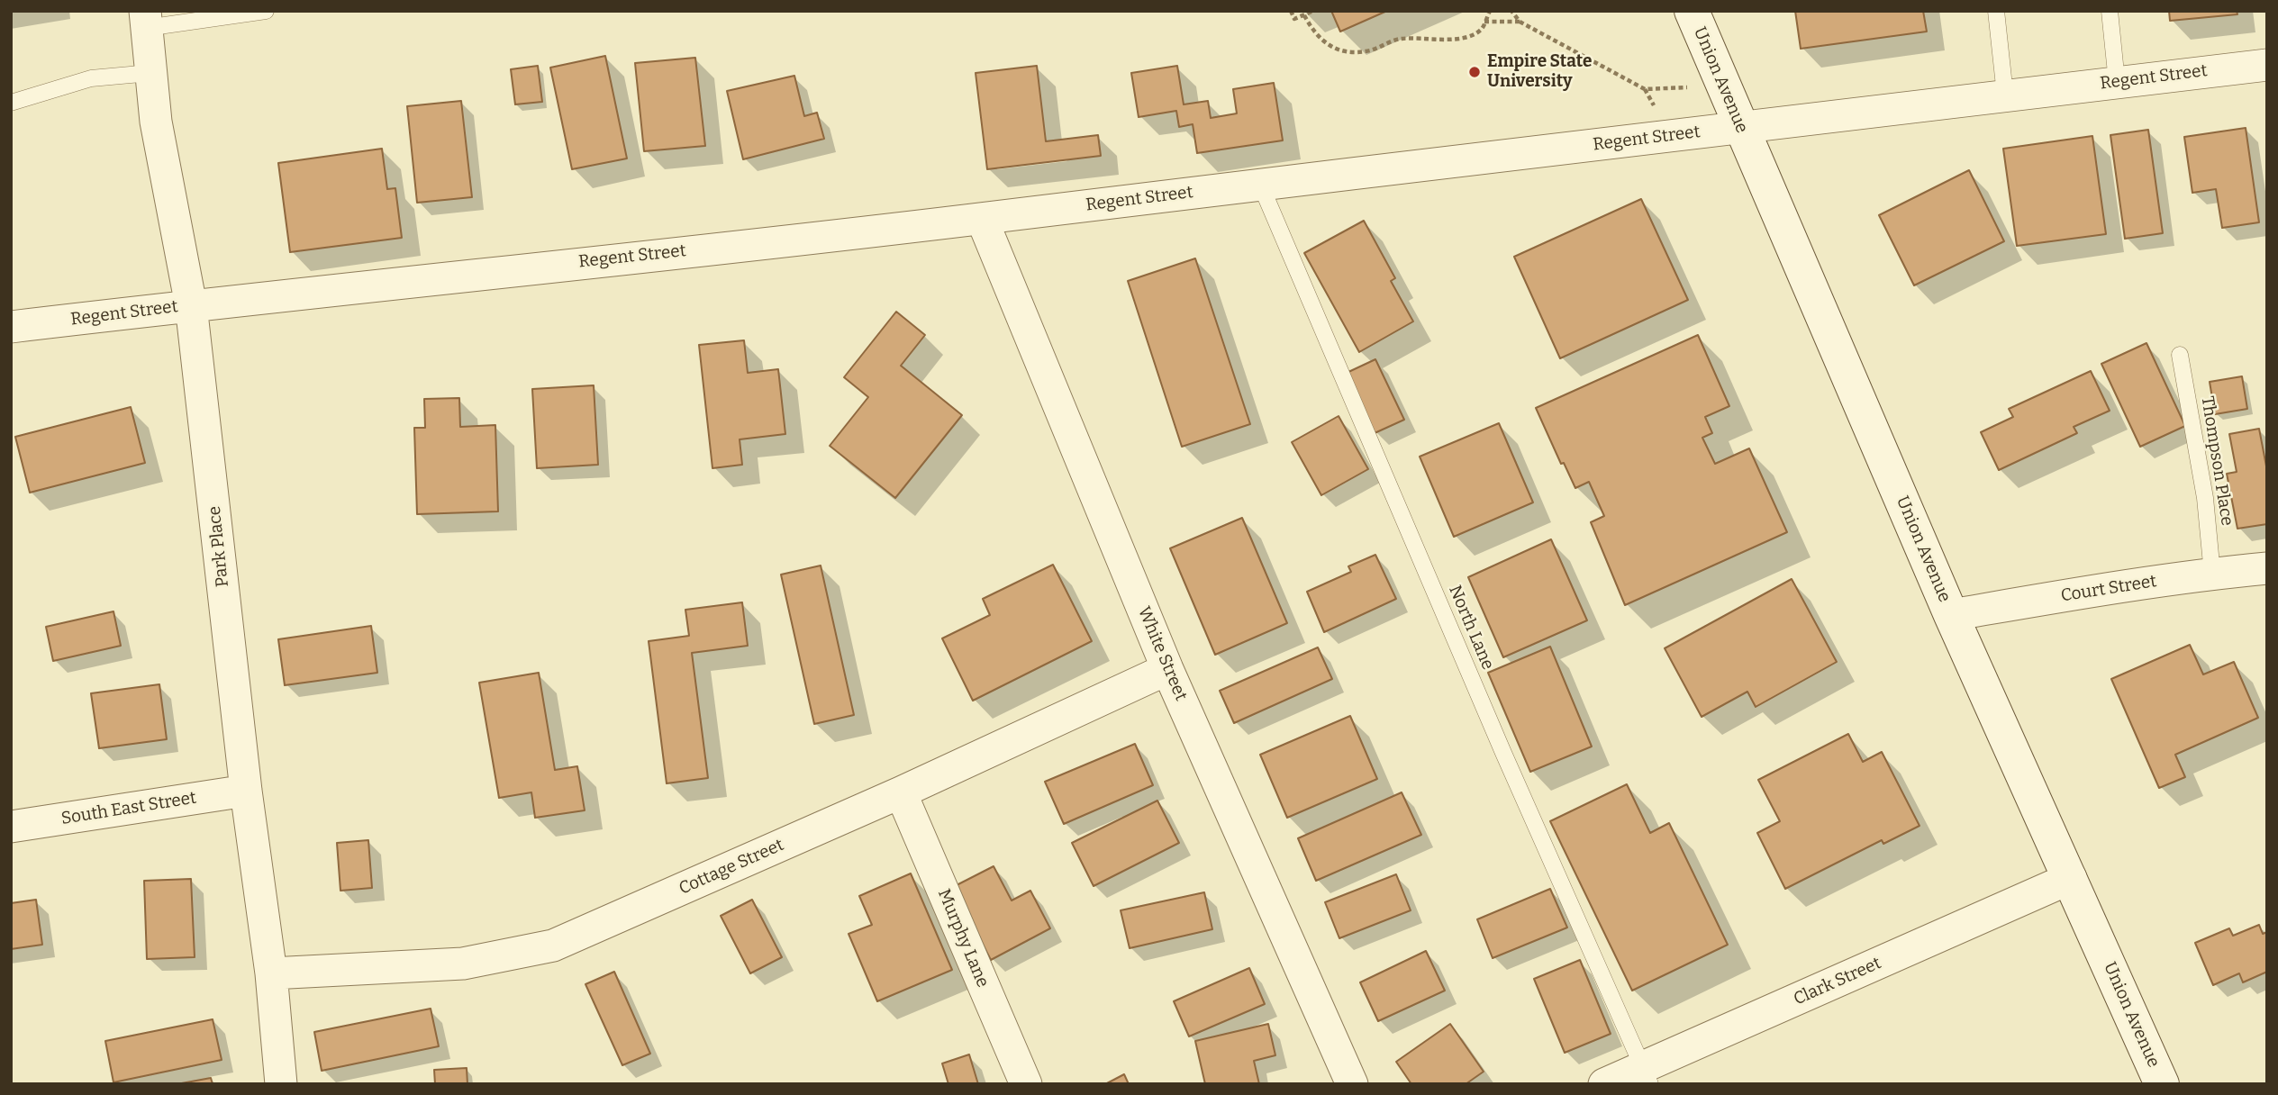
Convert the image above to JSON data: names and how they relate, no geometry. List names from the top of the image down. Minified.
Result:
{"streets":{"main road":["Union Avenue"],"street":["Regent Street","Park Place","Court Street","White Street","South East Street","Cottage Street","Murphy Lane","Clark Street"],"lane":["Thompson Place","North Lane"]},"crossings":[["Regent Street","Union Avenue"],["Regent Street","Park Place"],["Regent Street","North Lane"],["Regent Street","White Street"],["Union Avenue","Court Street"],["Union Avenue","Clark Street"],["Thompson Place","Court Street"],["Park Place","South East Street"],["Park Place","Cottage Street"],["North Lane","Clark Street"],["White Street","Cottage Street"],["Cottage Street","Murphy Lane"]],"places":["Empire State University"]}
